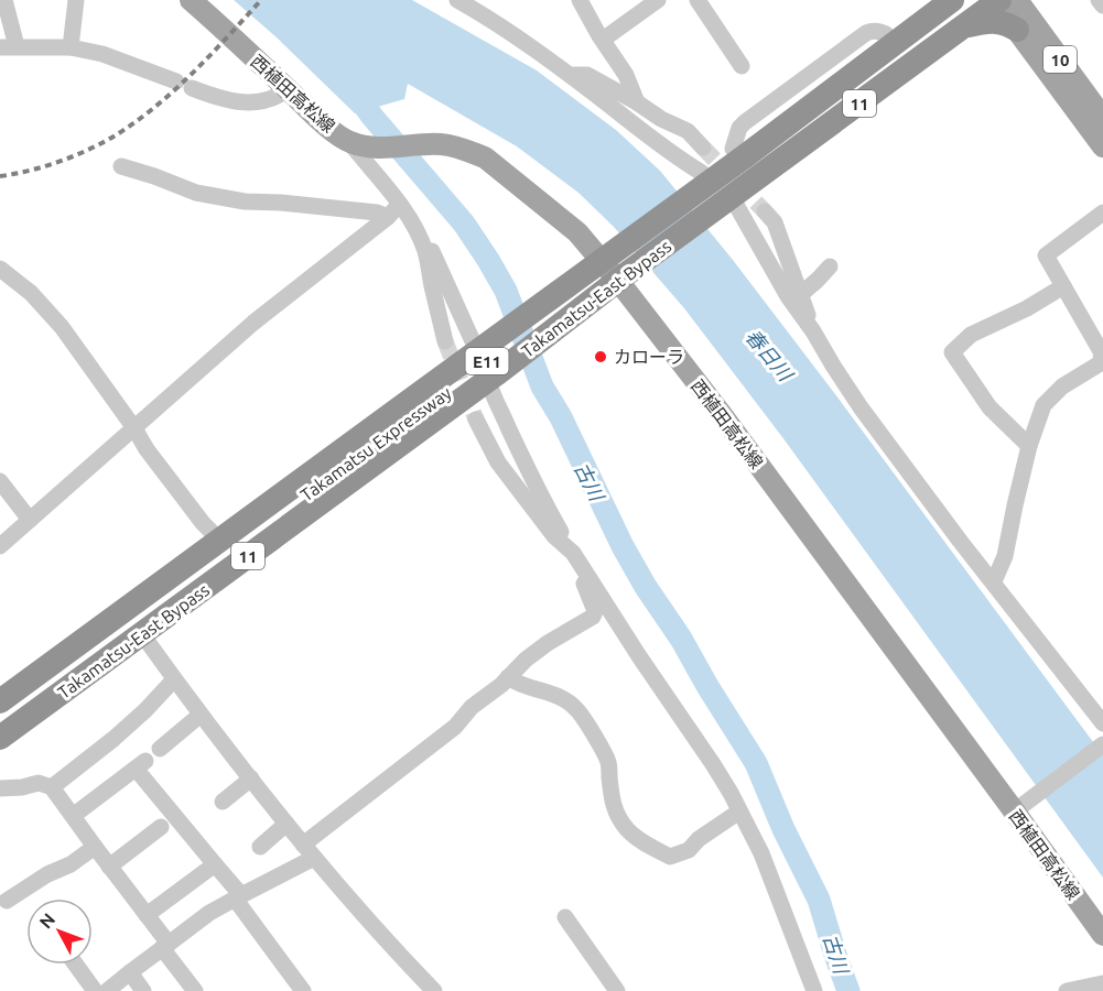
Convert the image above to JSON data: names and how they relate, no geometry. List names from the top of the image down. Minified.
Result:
{"streets":{"highway":["11","Takamatsu-East Bypass","E11","Takamatsu Expressway"],"main road":["10","西植田高松線"]},"crossings":[["10","Takamatsu-East Bypass"],["10","Takamatsu Expressway"],["西植田高松線","Takamatsu-East Bypass"],["Takamatsu-East Bypass","Takamatsu Expressway"]],"water":["春日川","古川"],"places":["カローラ"],"north":"top left"}
